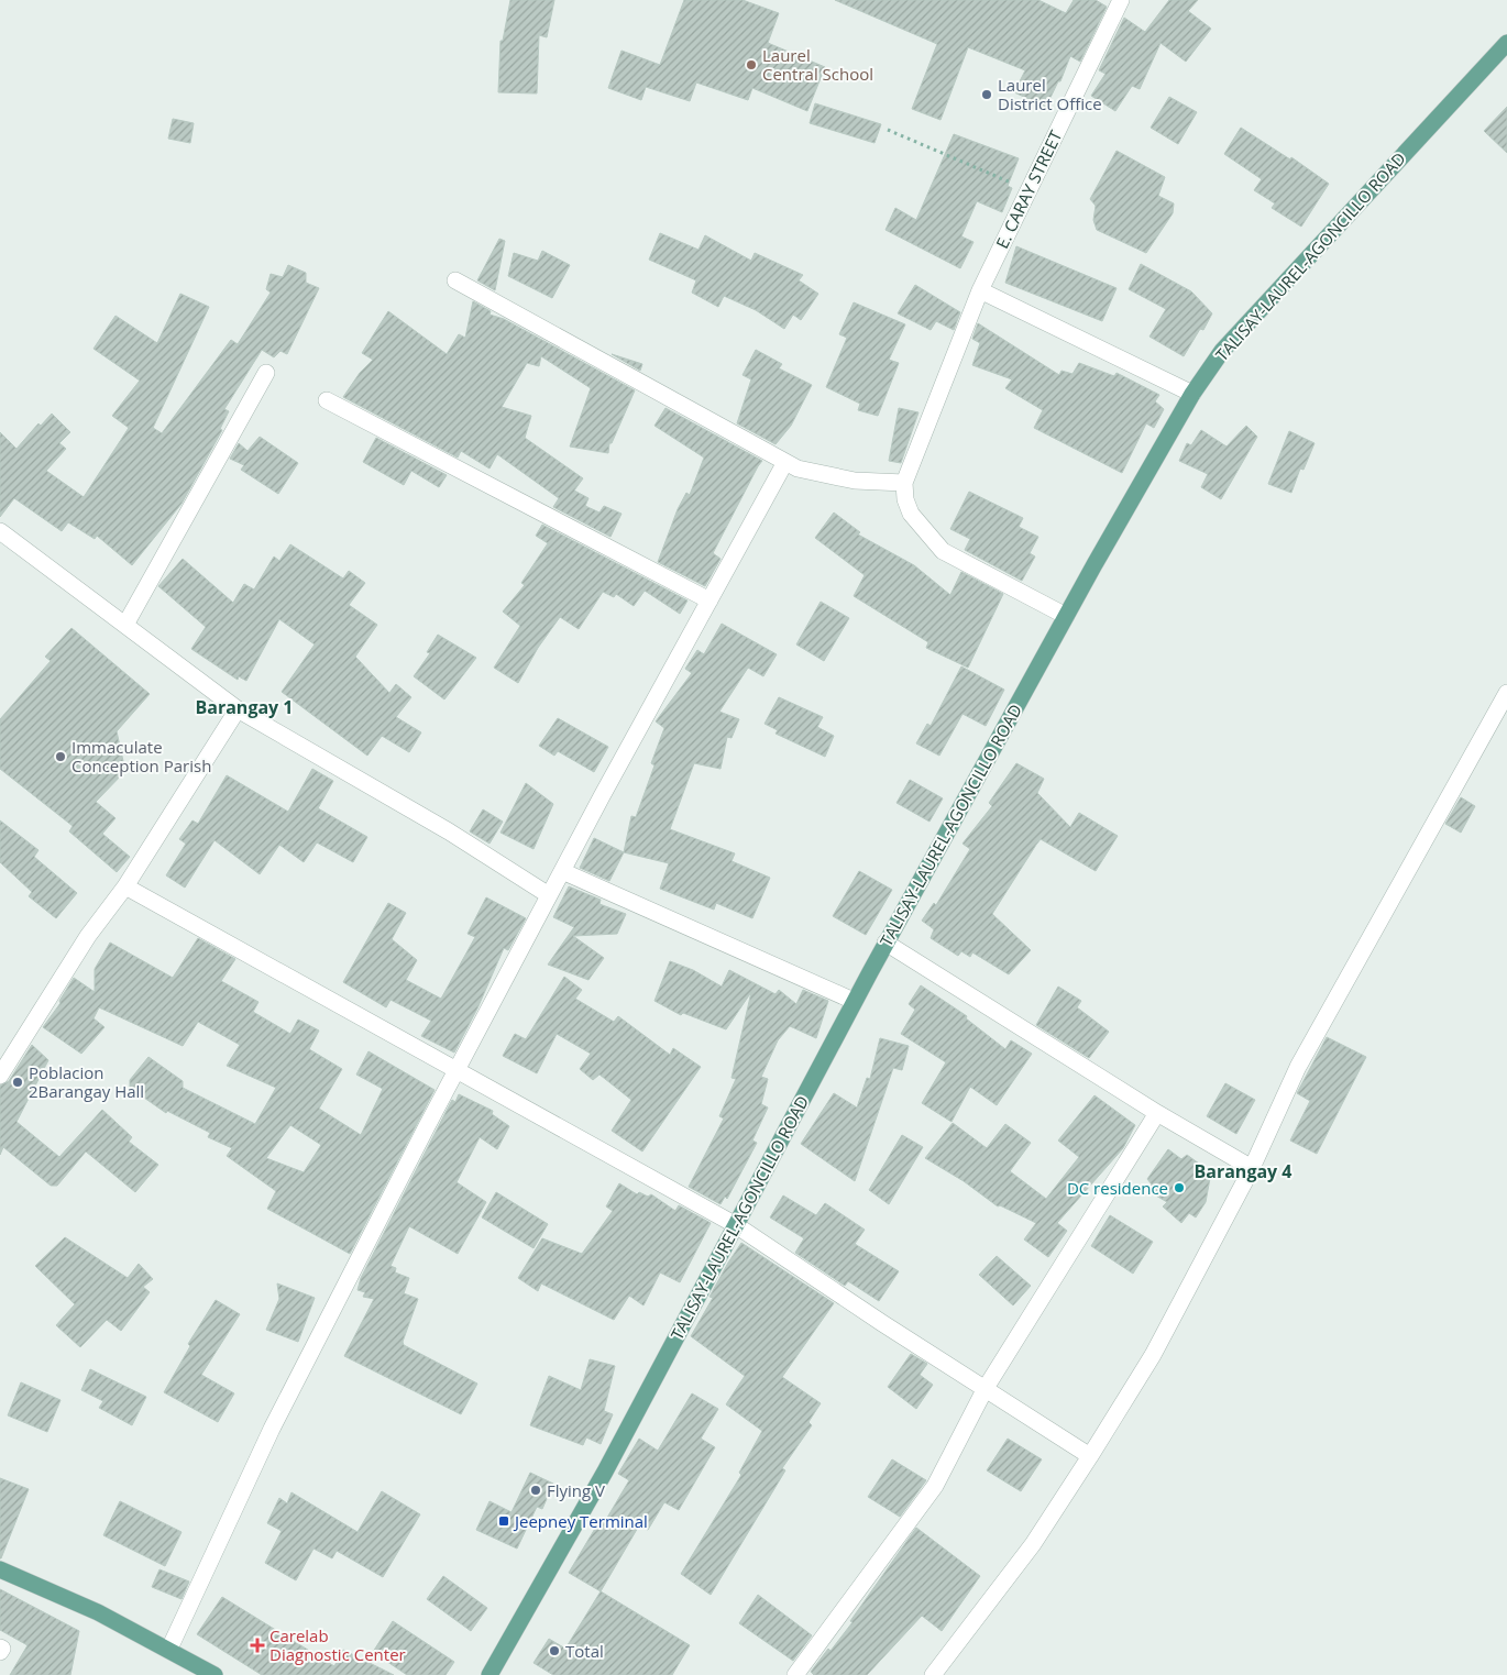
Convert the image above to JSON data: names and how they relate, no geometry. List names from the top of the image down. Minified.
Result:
{"streets":{"main road":["TALISAY-LAUREL-AGONCILLO ROAD"],"street":["E. CARAY STREET"]},"districts":["Barangay 1","Barangay 4"],"places":{"other":["Laurel Central School","Laurel District Office","Immaculate Conception Parish","Poblacion 2Barangay Hall","DC residence","Flying V","Total"],"transit":["Jeepney Terminal"],"health":["Carelab Diagnostic Center"]}}
